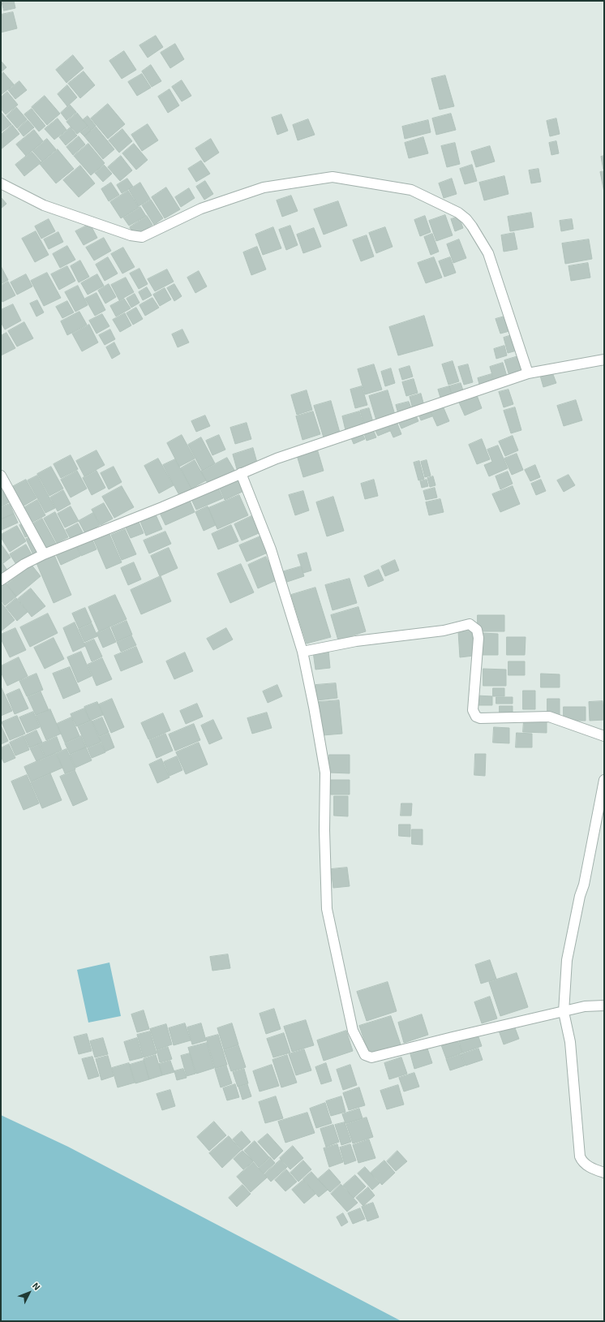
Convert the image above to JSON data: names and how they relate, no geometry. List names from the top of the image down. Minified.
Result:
{"north":"top right"}
